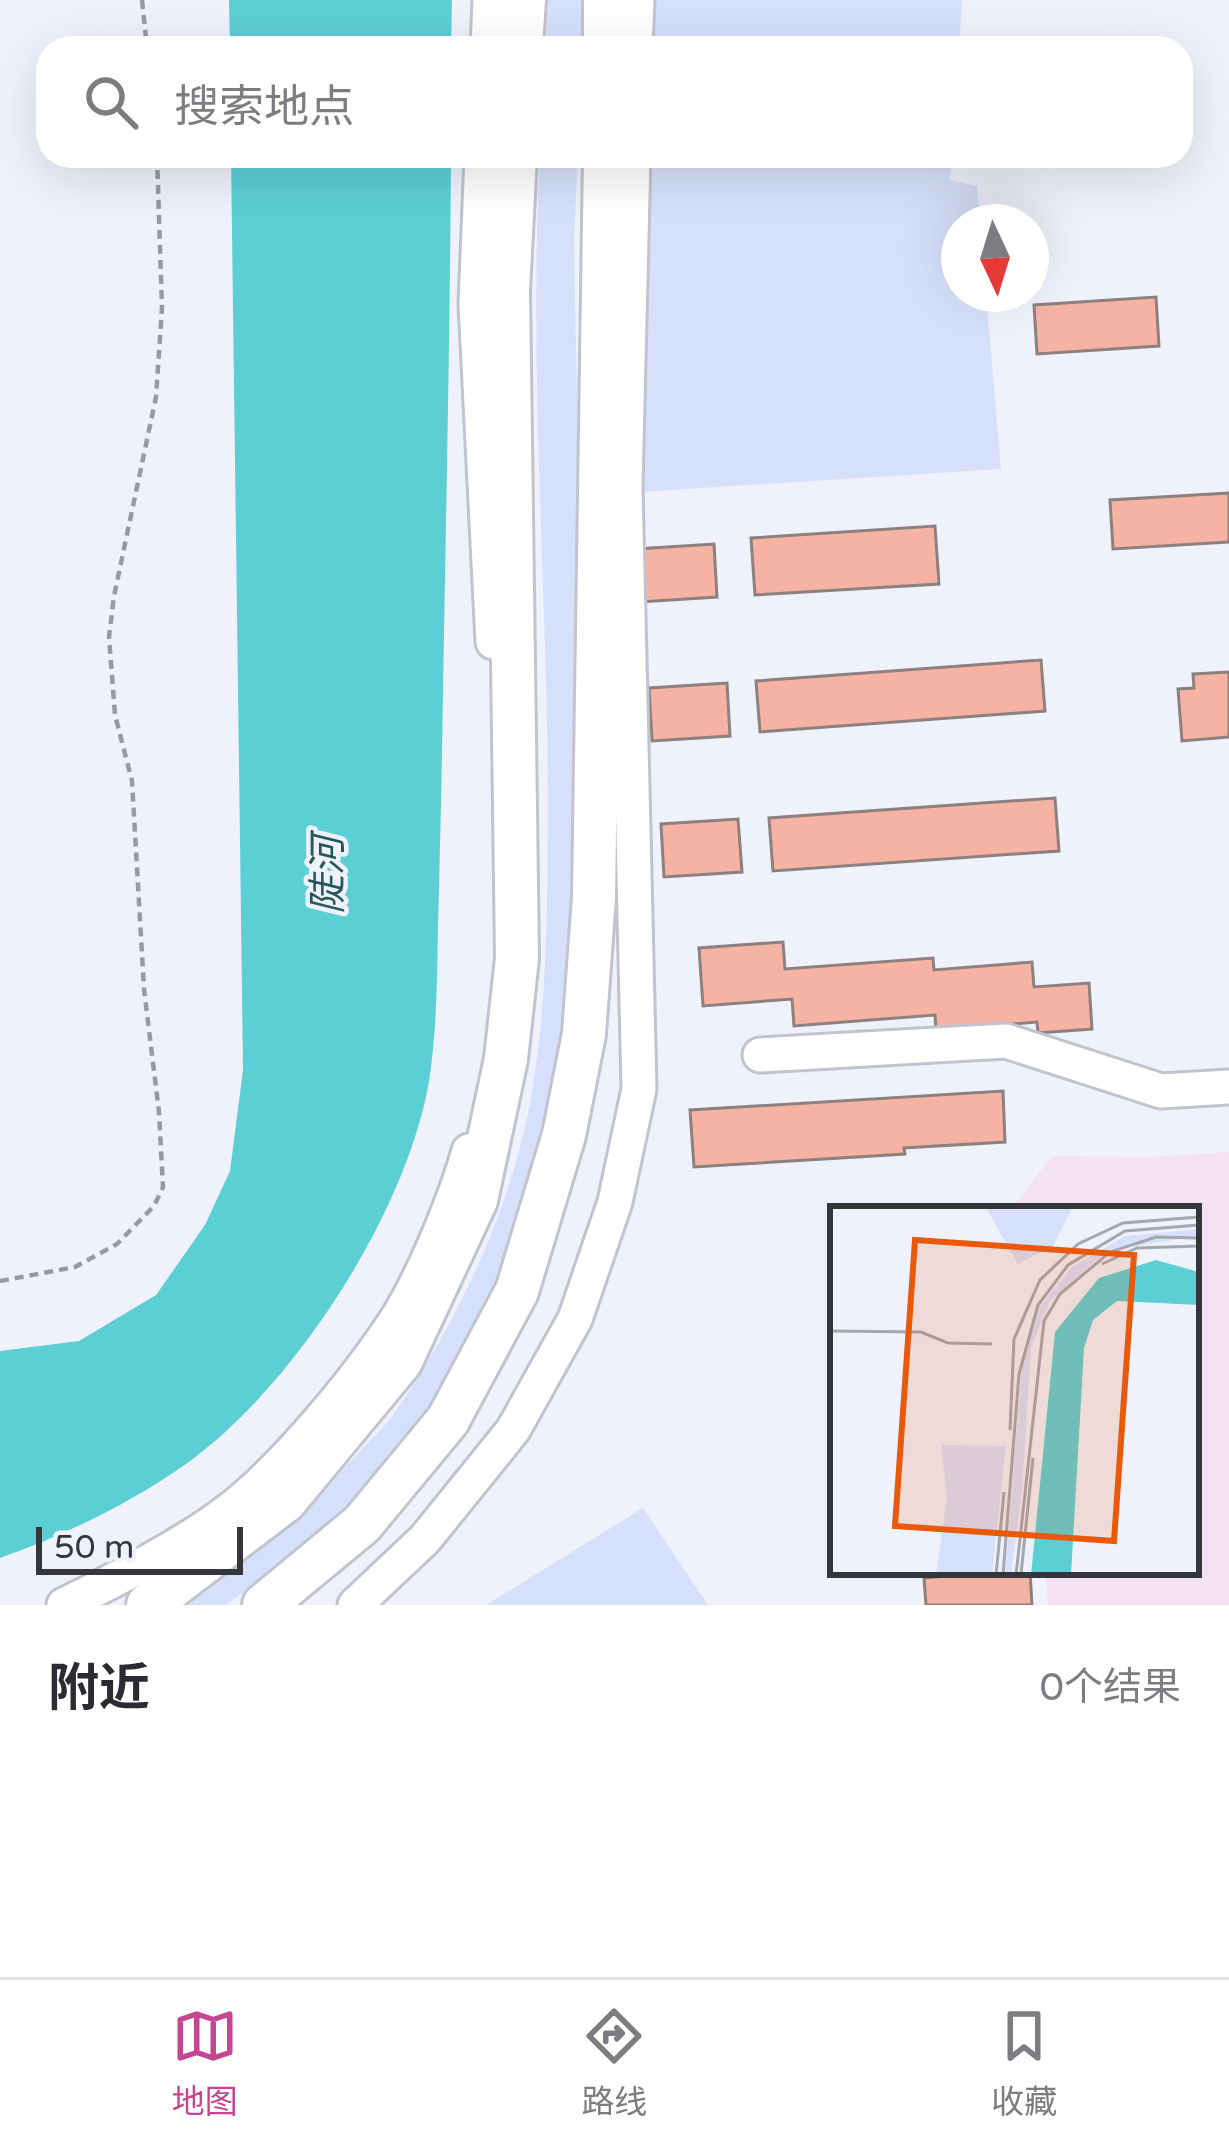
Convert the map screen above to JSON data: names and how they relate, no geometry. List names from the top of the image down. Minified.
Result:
{"water":["陡河"],"scale_bar":"50 m","north":"bottom","page":{"search":"搜索地点","scale":"50 m","heading":["附近","0个结果"],"nav":["地图","路线","收藏"]}}
